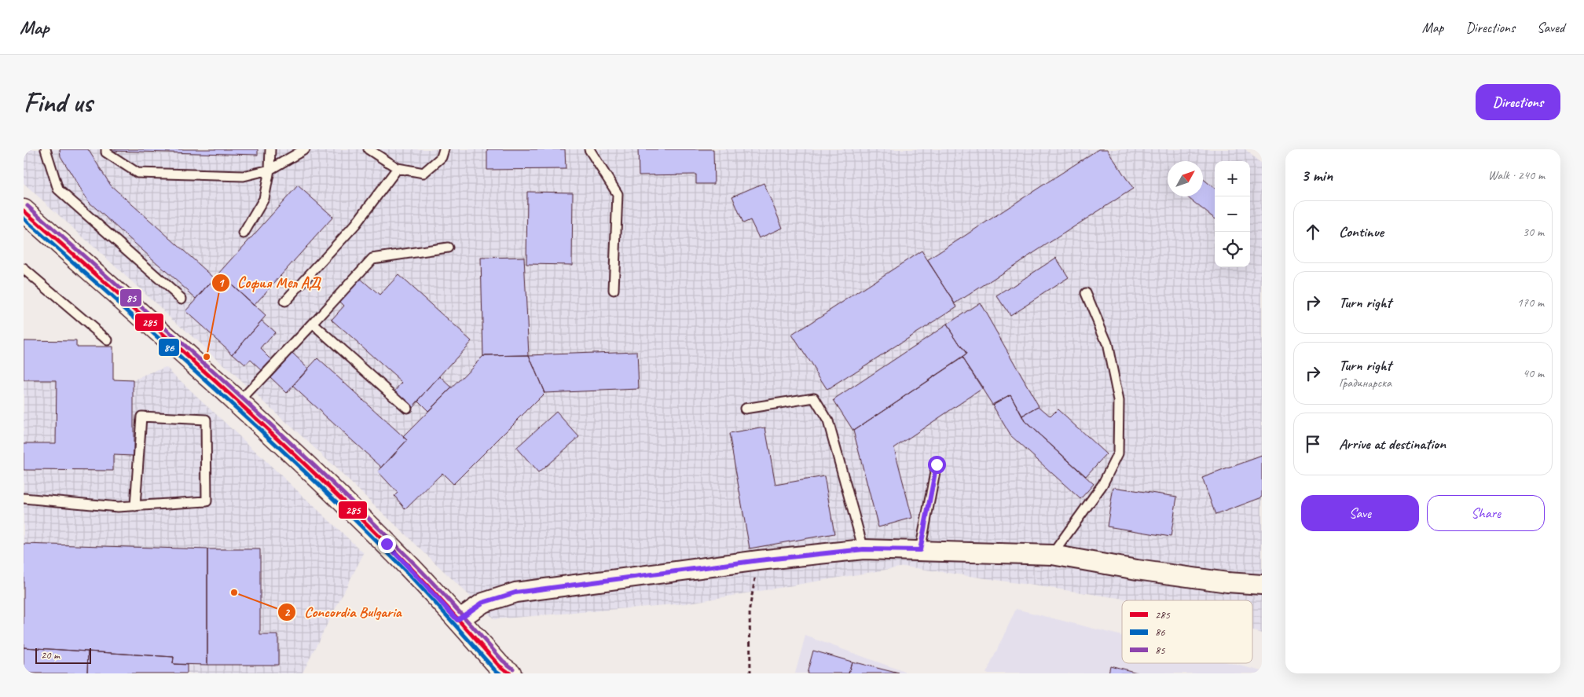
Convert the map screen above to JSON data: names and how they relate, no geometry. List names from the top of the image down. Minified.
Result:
{"places":["София Мел АД","Concordia Bulgaria"],"lines":["transit line 85","transit line 285","transit line 86"],"legend":["285","86","85"],"scale_bar":"20 m","north":"top right","page":{"header":"Map","nav":["Map","Directions","Saved"],"buttons":["Directions",["Save","Share"]],"title":"Find us","heading":["3 min","Walk · 240 m"],"map_buttons":["+","−"],"list":[["Continue","30 m"],["Turn right","170 m"],["Turn right","Градинарска","40 m"],"Arrive at destination"],"scale":"20 m"}}
